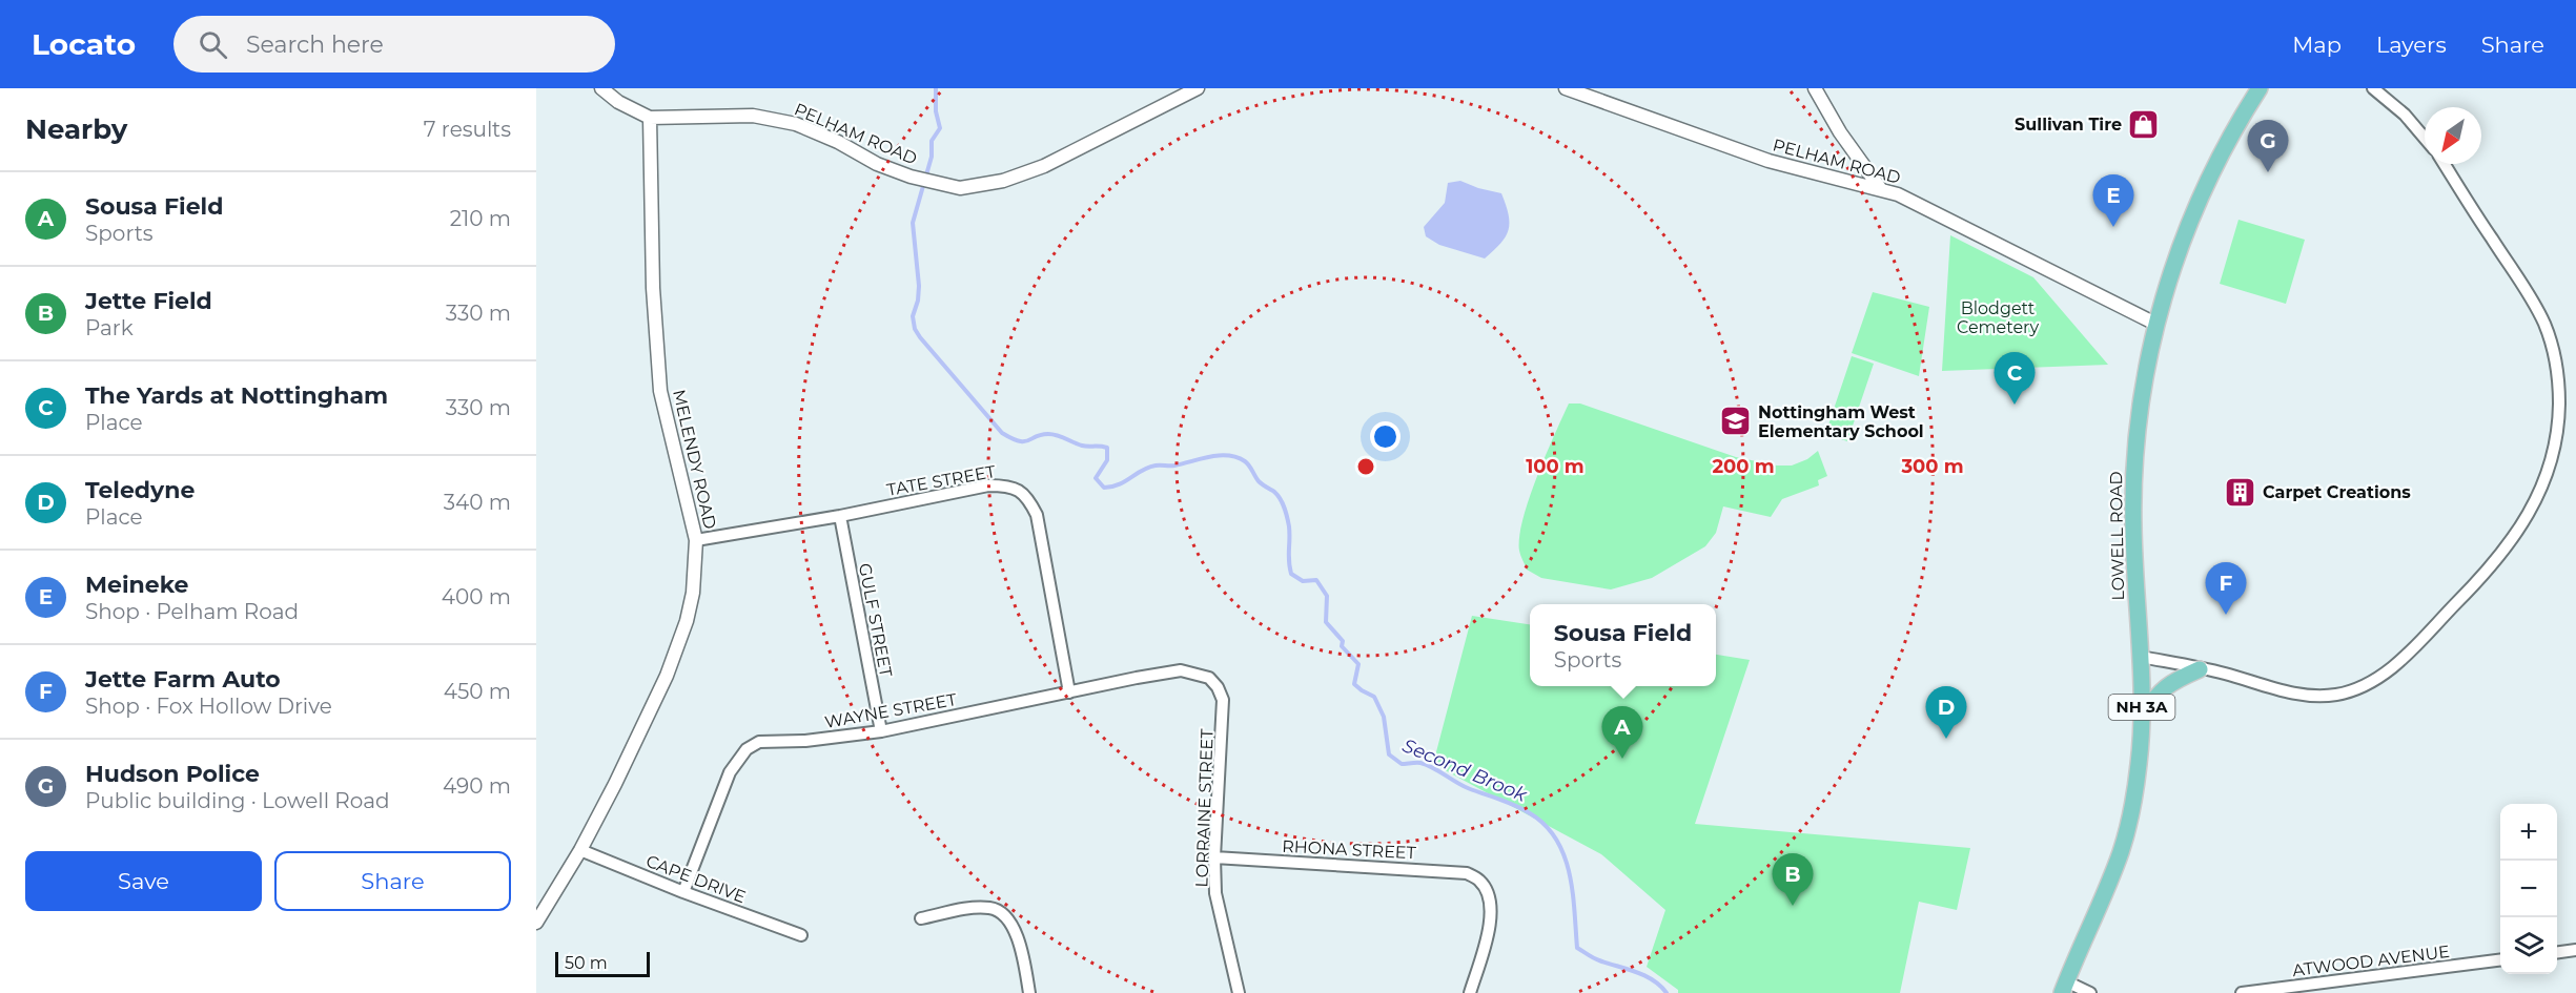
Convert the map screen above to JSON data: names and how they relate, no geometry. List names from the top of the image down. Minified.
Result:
{"streets":{"main road":["LOWELL ROAD","NH 3A"],"street":["PELHAM ROAD","MELENDY ROAD","TATE STREET","GULF STREET","WAYNE STREET","LORRAINE STREET","RHONA STREET","CAPE DRIVE","ATWOOD AVENUE"]},"crossings":[["PELHAM ROAD","MELENDY ROAD"],["PELHAM ROAD","LOWELL ROAD"],["MELENDY ROAD","TATE STREET"],["MELENDY ROAD","CAPE DRIVE"],["TATE STREET","GULF STREET"],["TATE STREET","WAYNE STREET"],["GULF STREET","WAYNE STREET"],["WAYNE STREET","LORRAINE STREET"],["WAYNE STREET","CAPE DRIVE"],["LORRAINE STREET","RHONA STREET"]],"water":["Second Brook"],"parks":["Blodgett Cemetery"],"places":{"shop":["Sullivan Tire"],"school or university":["Nottingham West Elementary School"],"building":["Carpet Creations"]},"scale_bar":"50 m","north":"bottom left","page":{"header":"Locato","search":"Search here","nav":["Map","Layers","Share"],"heading":["Nearby","7 results"],"pins":["G","E","C","F","D","A","B"],"list":[{"mark":"A","name":"Sousa Field","note":"Sports","value":"210 m"},{"mark":"B","name":"Jette Field","note":"Park","value":"330 m"},{"mark":"C","name":"The Yards at Nottingham","note":"Place","value":"330 m"},{"mark":"D","name":"Teledyne","note":"Place","value":"340 m"},{"mark":"E","name":"Meineke","note":"Shop · Pelham Road","value":"400 m"},{"mark":"F","name":"Jette Farm Auto","note":"Shop · Fox Hollow Drive","value":"450 m"},{"mark":"G","name":"Hudson Police","note":"Public building · Lowell Road","value":"490 m"}],"popup":["Sousa Field","Sports"],"map_buttons":["+","−"],"buttons":["Save","Share"],"scale":"50 m"},"rings":["100 m","200 m","300 m"]}
